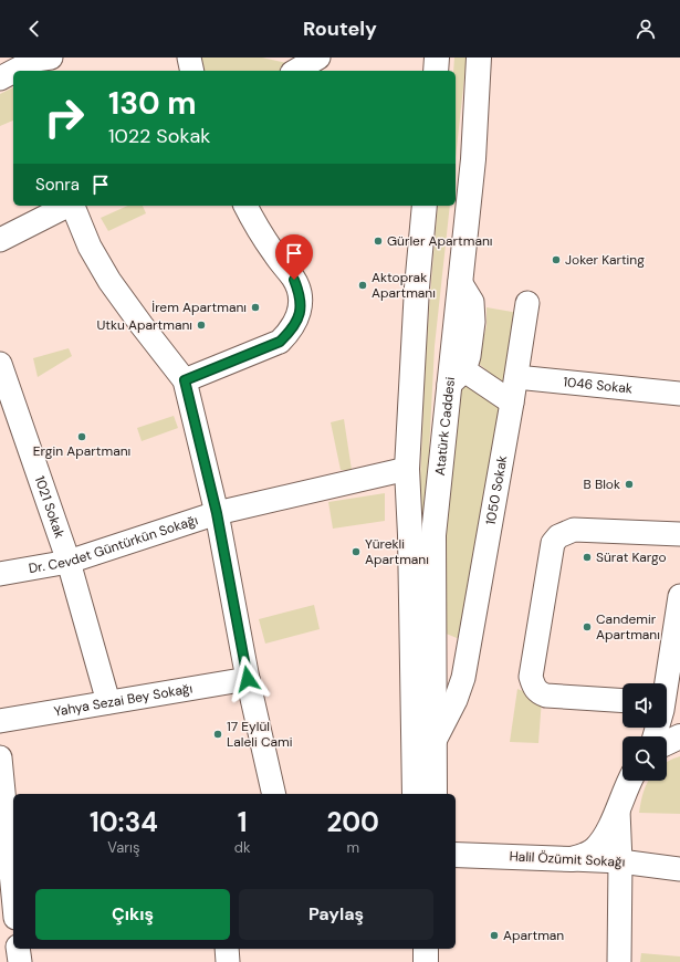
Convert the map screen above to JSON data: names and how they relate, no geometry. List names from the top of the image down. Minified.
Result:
{"streets":{"main road":["Atatürk Caddesi","Halil Özümit Sokağı"],"street":["1046 Sokak","1050 Sokak","1021 Sokak","Dr. Cevdet Güntürkün Sokağı","Yahya Sezai Bey Sokağı"]},"crossings":[["1046 Sokak","1050 Sokak"],["Atatürk Caddesi","1050 Sokak"],["1021 Sokak","Dr. Cevdet Güntürkün Sokağı"],["1021 Sokak","Yahya Sezai Bey Sokağı"]],"places":["Gürler Apartmanı","Joker Karting","Aktoprak Apartmanı","İrem Apartmanı","Utku Apartmanı","Ergin Apartmanı","B Blok","Yürekli Apartmanı","Sürat Kargo","Candemir Apartmanı","17 Eylül Laleli Cami","Apartman"],"page":{"header":"Routely","turn":["130 m","1022 Sokak"],"then":"Sonra","eta":["10:34","Varış","1","dk","200","m"],"buttons":["Çıkış","Paylaş"]}}
